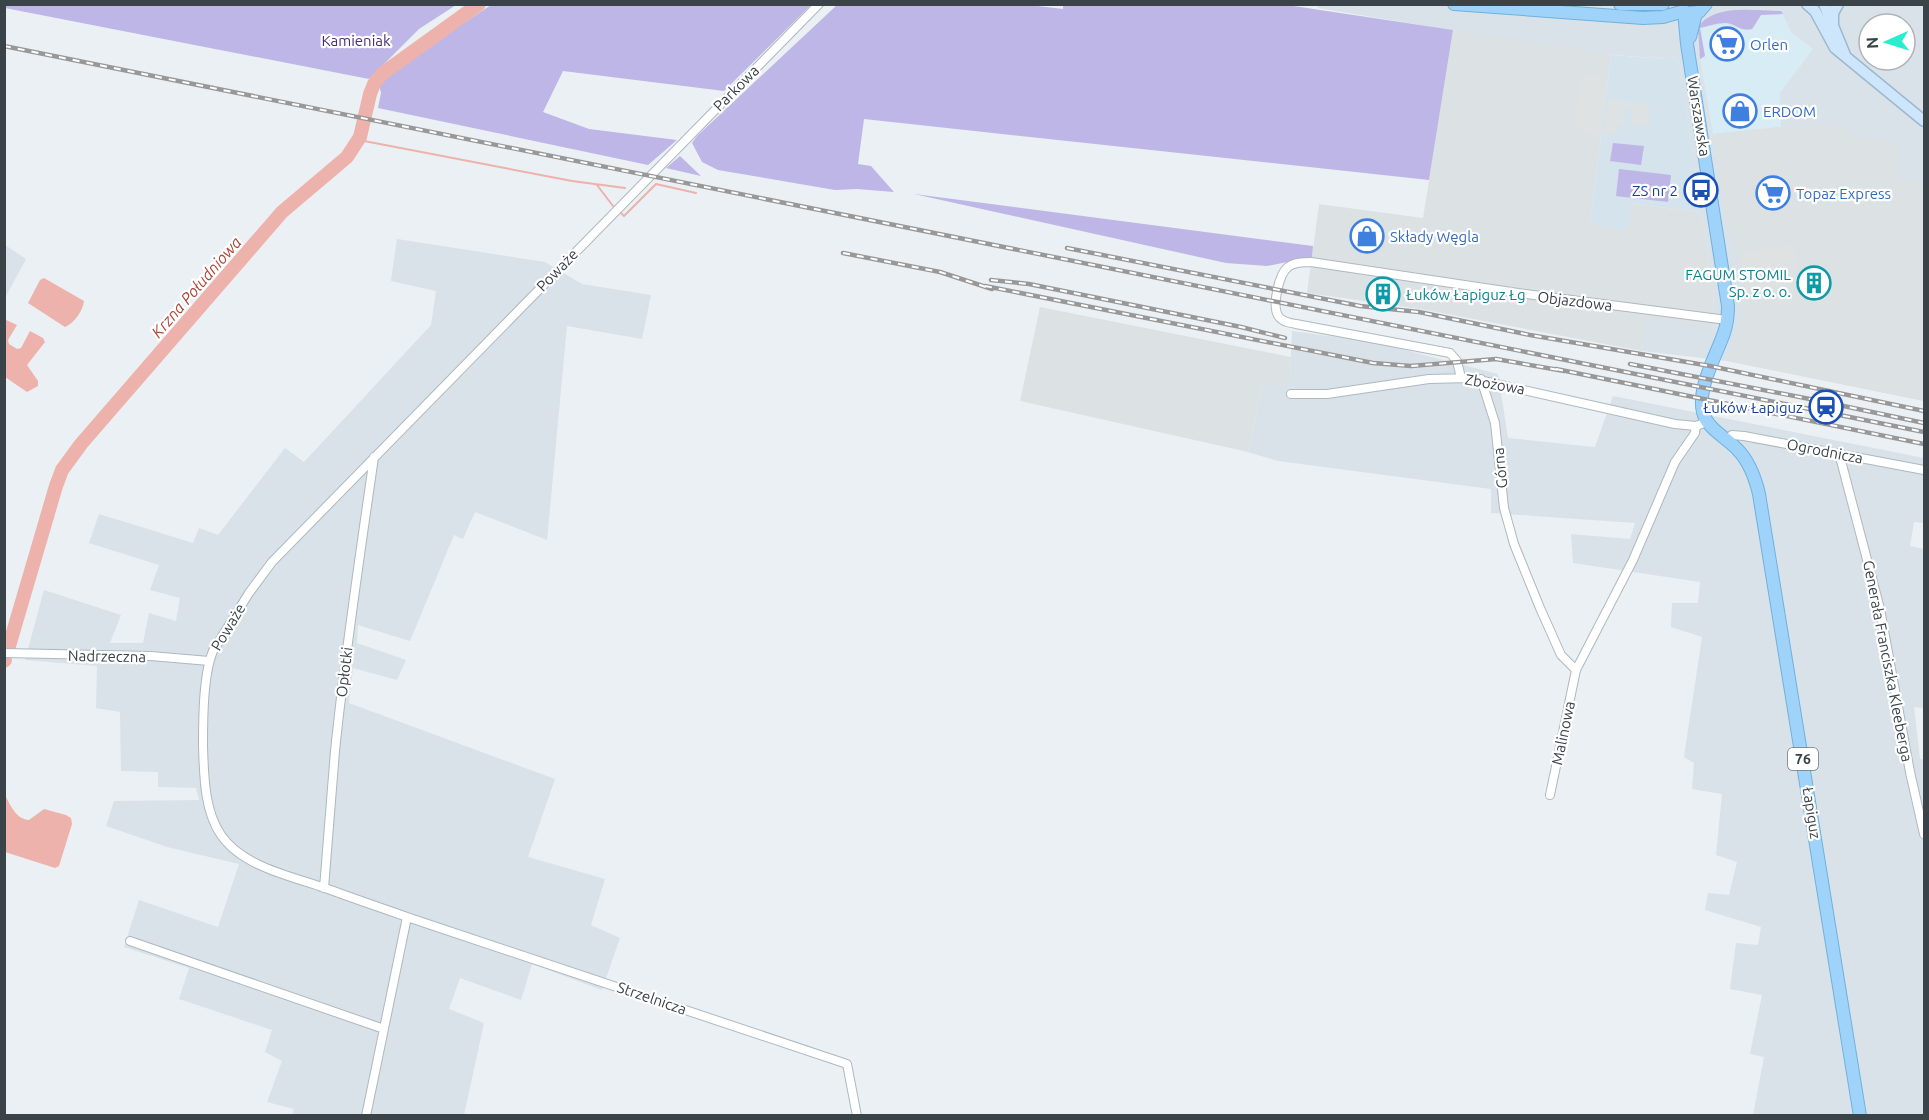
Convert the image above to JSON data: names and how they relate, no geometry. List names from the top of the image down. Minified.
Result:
{"streets":{"main road":["Warszawska","76","Łapiguz"],"street":["Parkowa","Poważe","Objazdowa","Zbożowa","Ogrodnicza","Górna","Nadrzeczna","Generała Franciszka Kleeberga","Opłotki","Malinowa","Strzelnicza"]},"crossings":[["Parkowa","Poważe"],["Warszawska","Objazdowa"],["Warszawska","Zbożowa"],["Warszawska","Malinowa"],["Warszawska","Łapiguz"],["Poważe","Nadrzeczna"],["Poważe","Opłotki"],["Poważe","Strzelnicza"],["Objazdowa","Zbożowa"],["Zbożowa","Górna"],["Zbożowa","Malinowa"],["Zbożowa","Łapiguz"],["Ogrodnicza","Generała Franciszka Kleeberga"],["Ogrodnicza","Łapiguz"],["Górna","Malinowa"],["Malinowa","Łapiguz"]],"water":["Krzna Południowa"],"parks":["Kamieniak"],"places":{"supermarket":["Orlen","Topaz Express"],"shop":["ERDOM","Składy Węgla"],"bus stop":["ZS nr 2"],"building":["FAGUM STOMIL Sp. z o. o.","Łuków Łapiguz Łg"],"station":["Łuków Łapiguz"]},"north":"left"}
